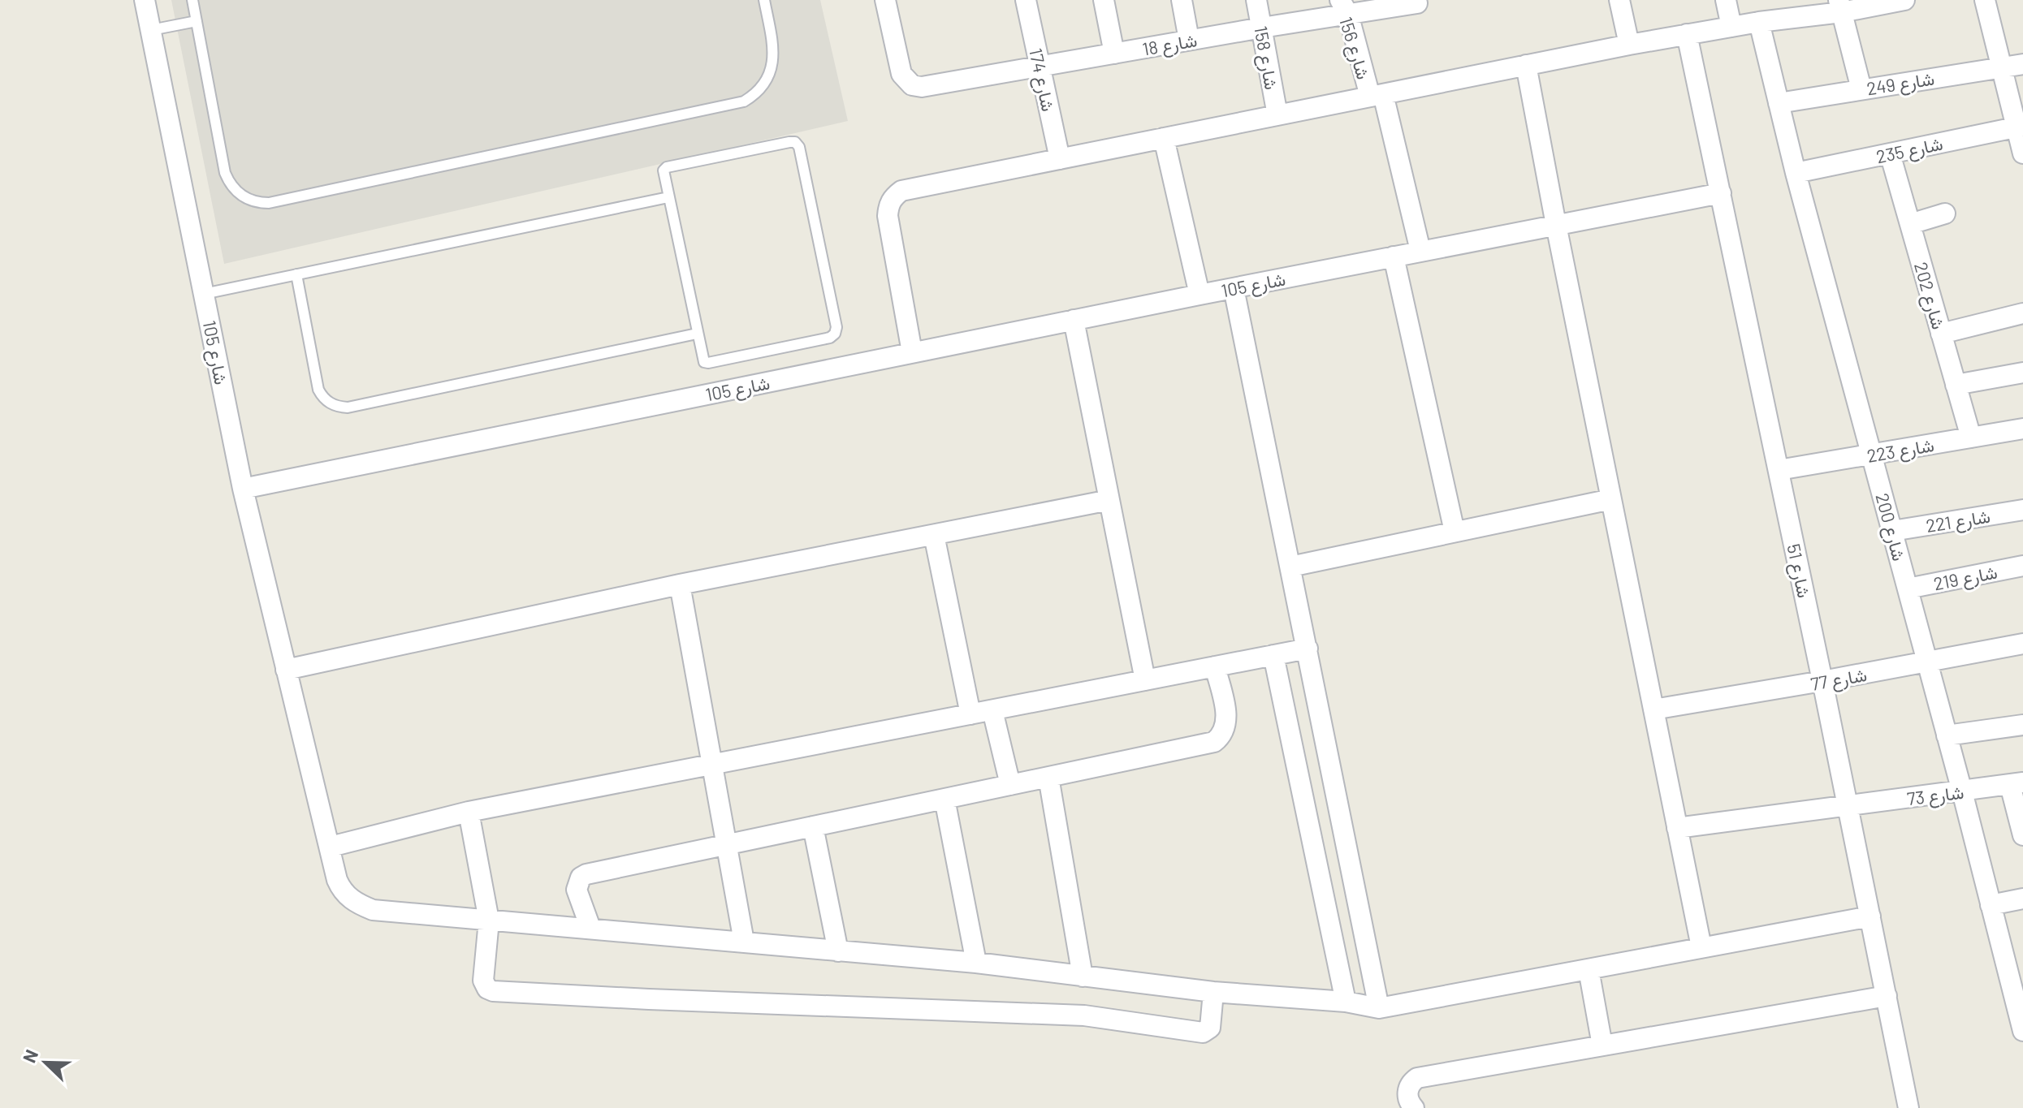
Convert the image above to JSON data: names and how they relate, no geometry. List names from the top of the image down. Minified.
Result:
{"streets":{"street":["شارع 18","شارع 156","شارع 158","شارع 174","شارع 249","شارع 235","شارع 105","شارع 202","شارع 223","شارع 221","شارع 200","شارع 51","شارع 219","شارع 77","شارع 73"]},"crossings":[["شارع 18","شارع 156"],["شارع 18","شارع 158"],["شارع 18","شارع 174"],["شارع 156","شارع 105"],["شارع 249","شارع 200"],["شارع 235","شارع 202"],["شارع 235","شارع 200"],["شارع 105","شارع 51"],["شارع 202","شارع 223"],["شارع 223","شارع 200"],["شارع 223","شارع 51"],["شارع 221","شارع 200"],["شارع 200","شارع 219"],["شارع 200","شارع 77"],["شارع 200","شارع 73"],["شارع 51","شارع 77"],["شارع 51","شارع 73"]],"north":"top left"}
